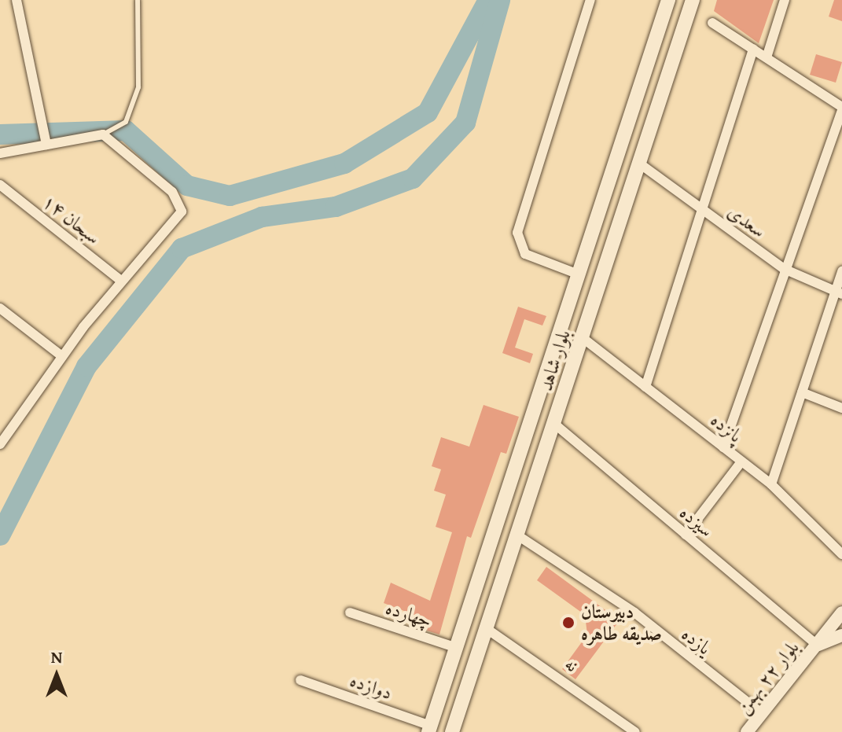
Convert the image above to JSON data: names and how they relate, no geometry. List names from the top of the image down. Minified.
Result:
{"streets":{"main road":["بلوار شاهد"],"street":["سبحان ۱۴","سعدی","پانزده","سیزده","چهارده","یازده","نه","بلوار ۲۲ بهمن","دوازده"]},"crossings":[["سعدی","بلوار شاهد"],["بلوار شاهد","پانزده"],["بلوار شاهد","سیزده"],["بلوار شاهد","چهارده"],["بلوار شاهد","یازده"],["بلوار شاهد","نه"],["بلوار شاهد","دوازده"],["سیزده","بلوار ۲۲ بهمن"],["یازده","بلوار ۲۲ بهمن"]],"places":["دبیرستان صدیقه طاهره"],"north":"top"}
